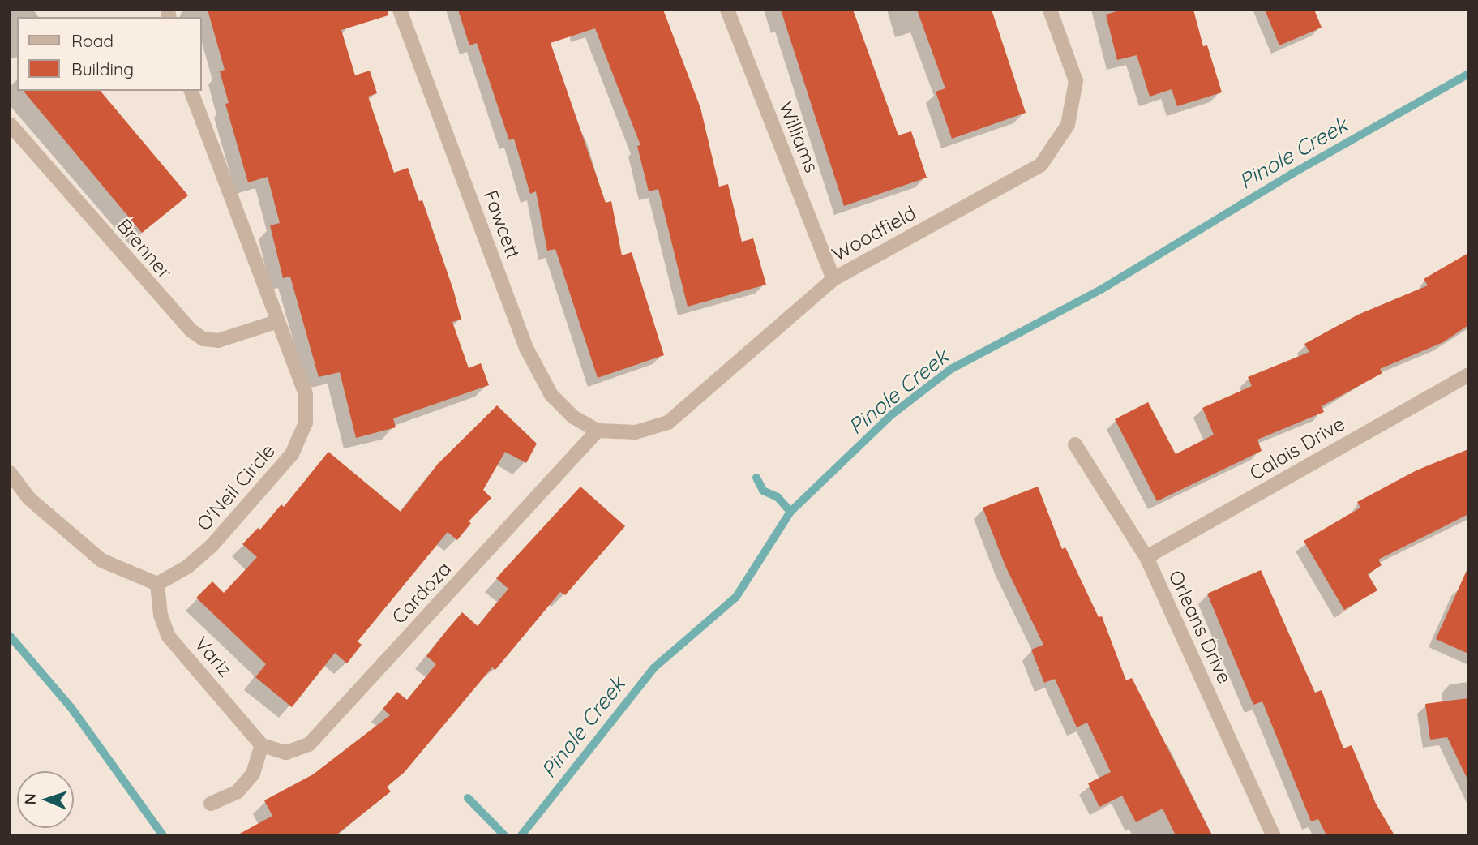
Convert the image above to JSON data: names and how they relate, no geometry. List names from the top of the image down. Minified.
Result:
{"streets":{"street":["Williams","Fawcett","Woodfield","Brenner","Calais Drive","O'Neil Circle","Cardoza","Orleans Drive","Variz"]},"crossings":[["Williams","Woodfield"],["Fawcett","Woodfield"],["Fawcett","Cardoza"],["Woodfield","Cardoza"],["Brenner","O'Neil Circle"],["Calais Drive","Orleans Drive"],["O'Neil Circle","Variz"],["Cardoza","Variz"]],"water":["Pinole Creek"],"legend":["Road","Building"],"north":"left"}
